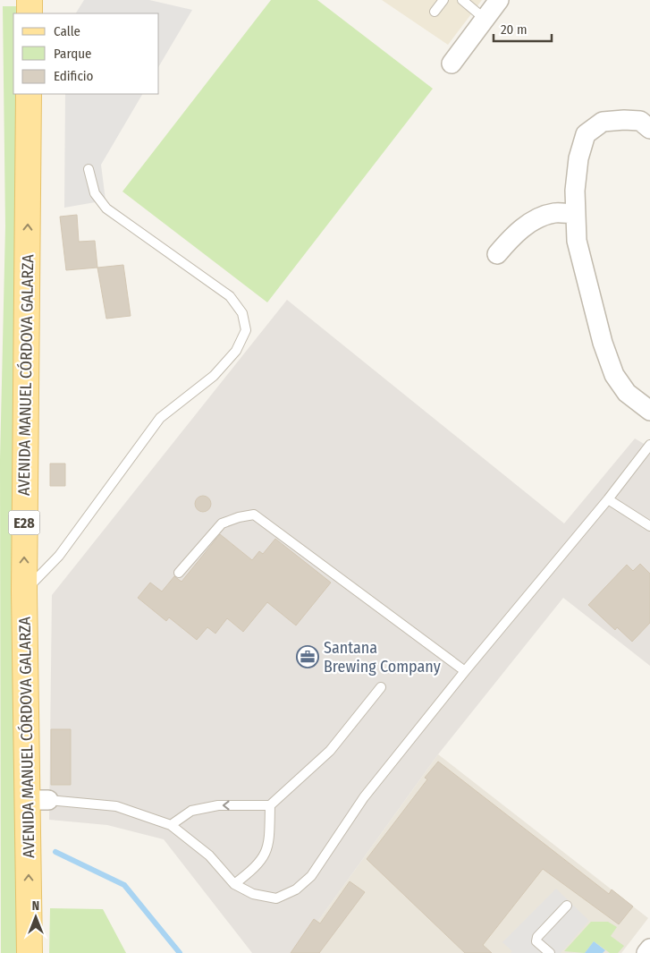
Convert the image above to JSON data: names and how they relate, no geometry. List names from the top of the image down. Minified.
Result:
{"streets":{"main road":["AVENIDA MANUEL CÓRDOVA GALARZA","E28"]},"one_way":["AVENIDA MANUEL CÓRDOVA GALARZA"],"places":{"office":["Santana Brewing Company"]},"legend":["Calle","Parque","Edificio"],"scale_bar":"20 m","north":"top"}
